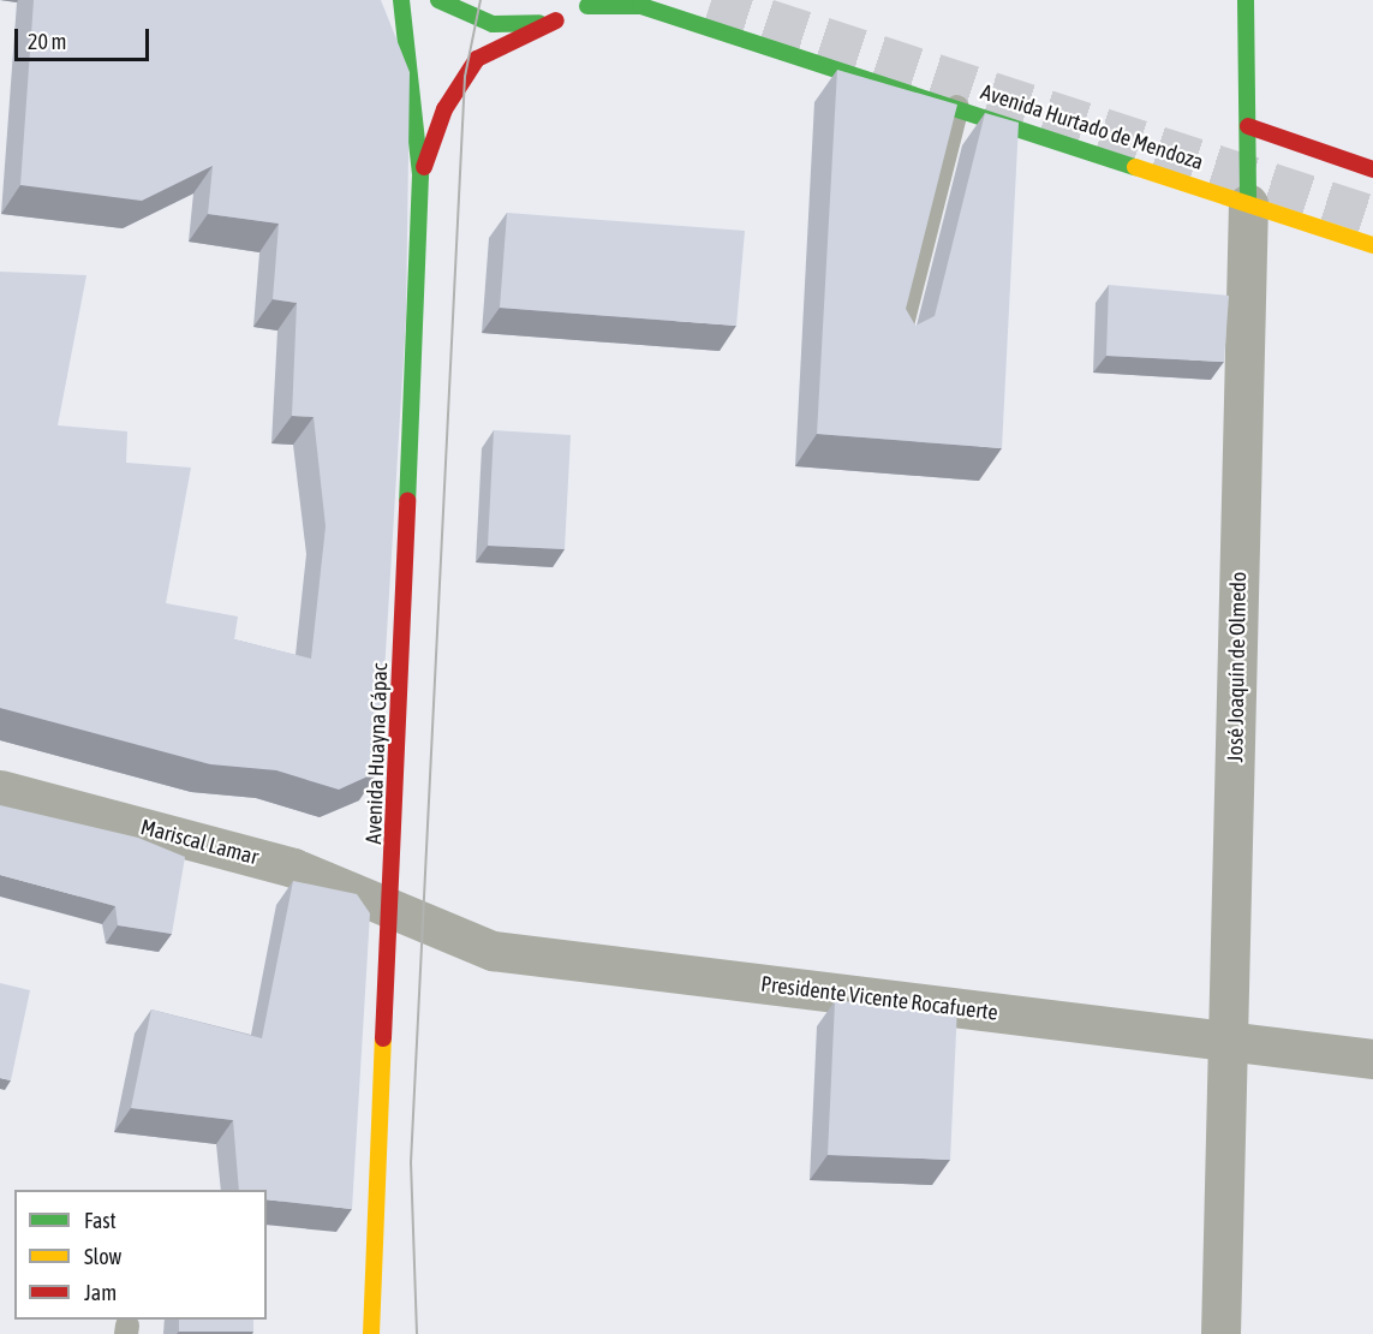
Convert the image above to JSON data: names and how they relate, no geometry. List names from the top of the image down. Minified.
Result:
{"streets":{"street":["Avenida Hurtado de Mendoza","José Joaquín de Olmedo","Avenida Huayna Cápac","Mariscal Lamar","Presidente Vicente Rocafuerte"]},"crossings":[["Avenida Hurtado de Mendoza","José Joaquín de Olmedo"],["José Joaquín de Olmedo","Presidente Vicente Rocafuerte"],["Avenida Huayna Cápac","Mariscal Lamar"],["Avenida Huayna Cápac","Presidente Vicente Rocafuerte"],["Mariscal Lamar","Presidente Vicente Rocafuerte"]],"legend":["Fast","Slow","Jam"],"scale_bar":"20 m"}
